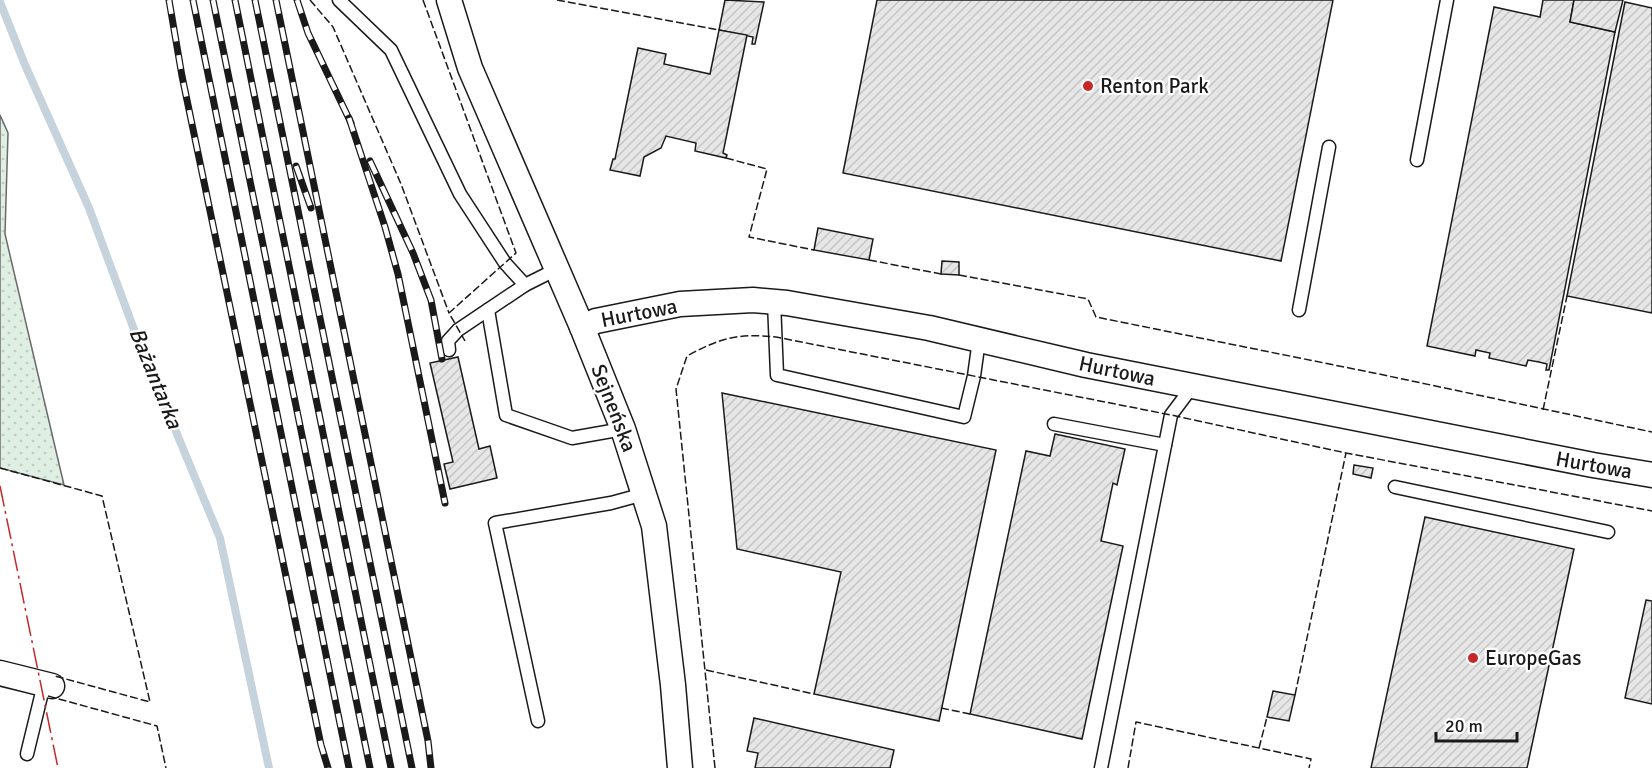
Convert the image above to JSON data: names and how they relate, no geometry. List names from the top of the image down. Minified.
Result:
{"streets":{"street":["Hurtowa","Sejneńska"]},"crossings":[["Hurtowa","Sejneńska"]],"water":["Bażantarka"],"places":["Renton Park","EuropeGas"],"scale_bar":"20 m"}
